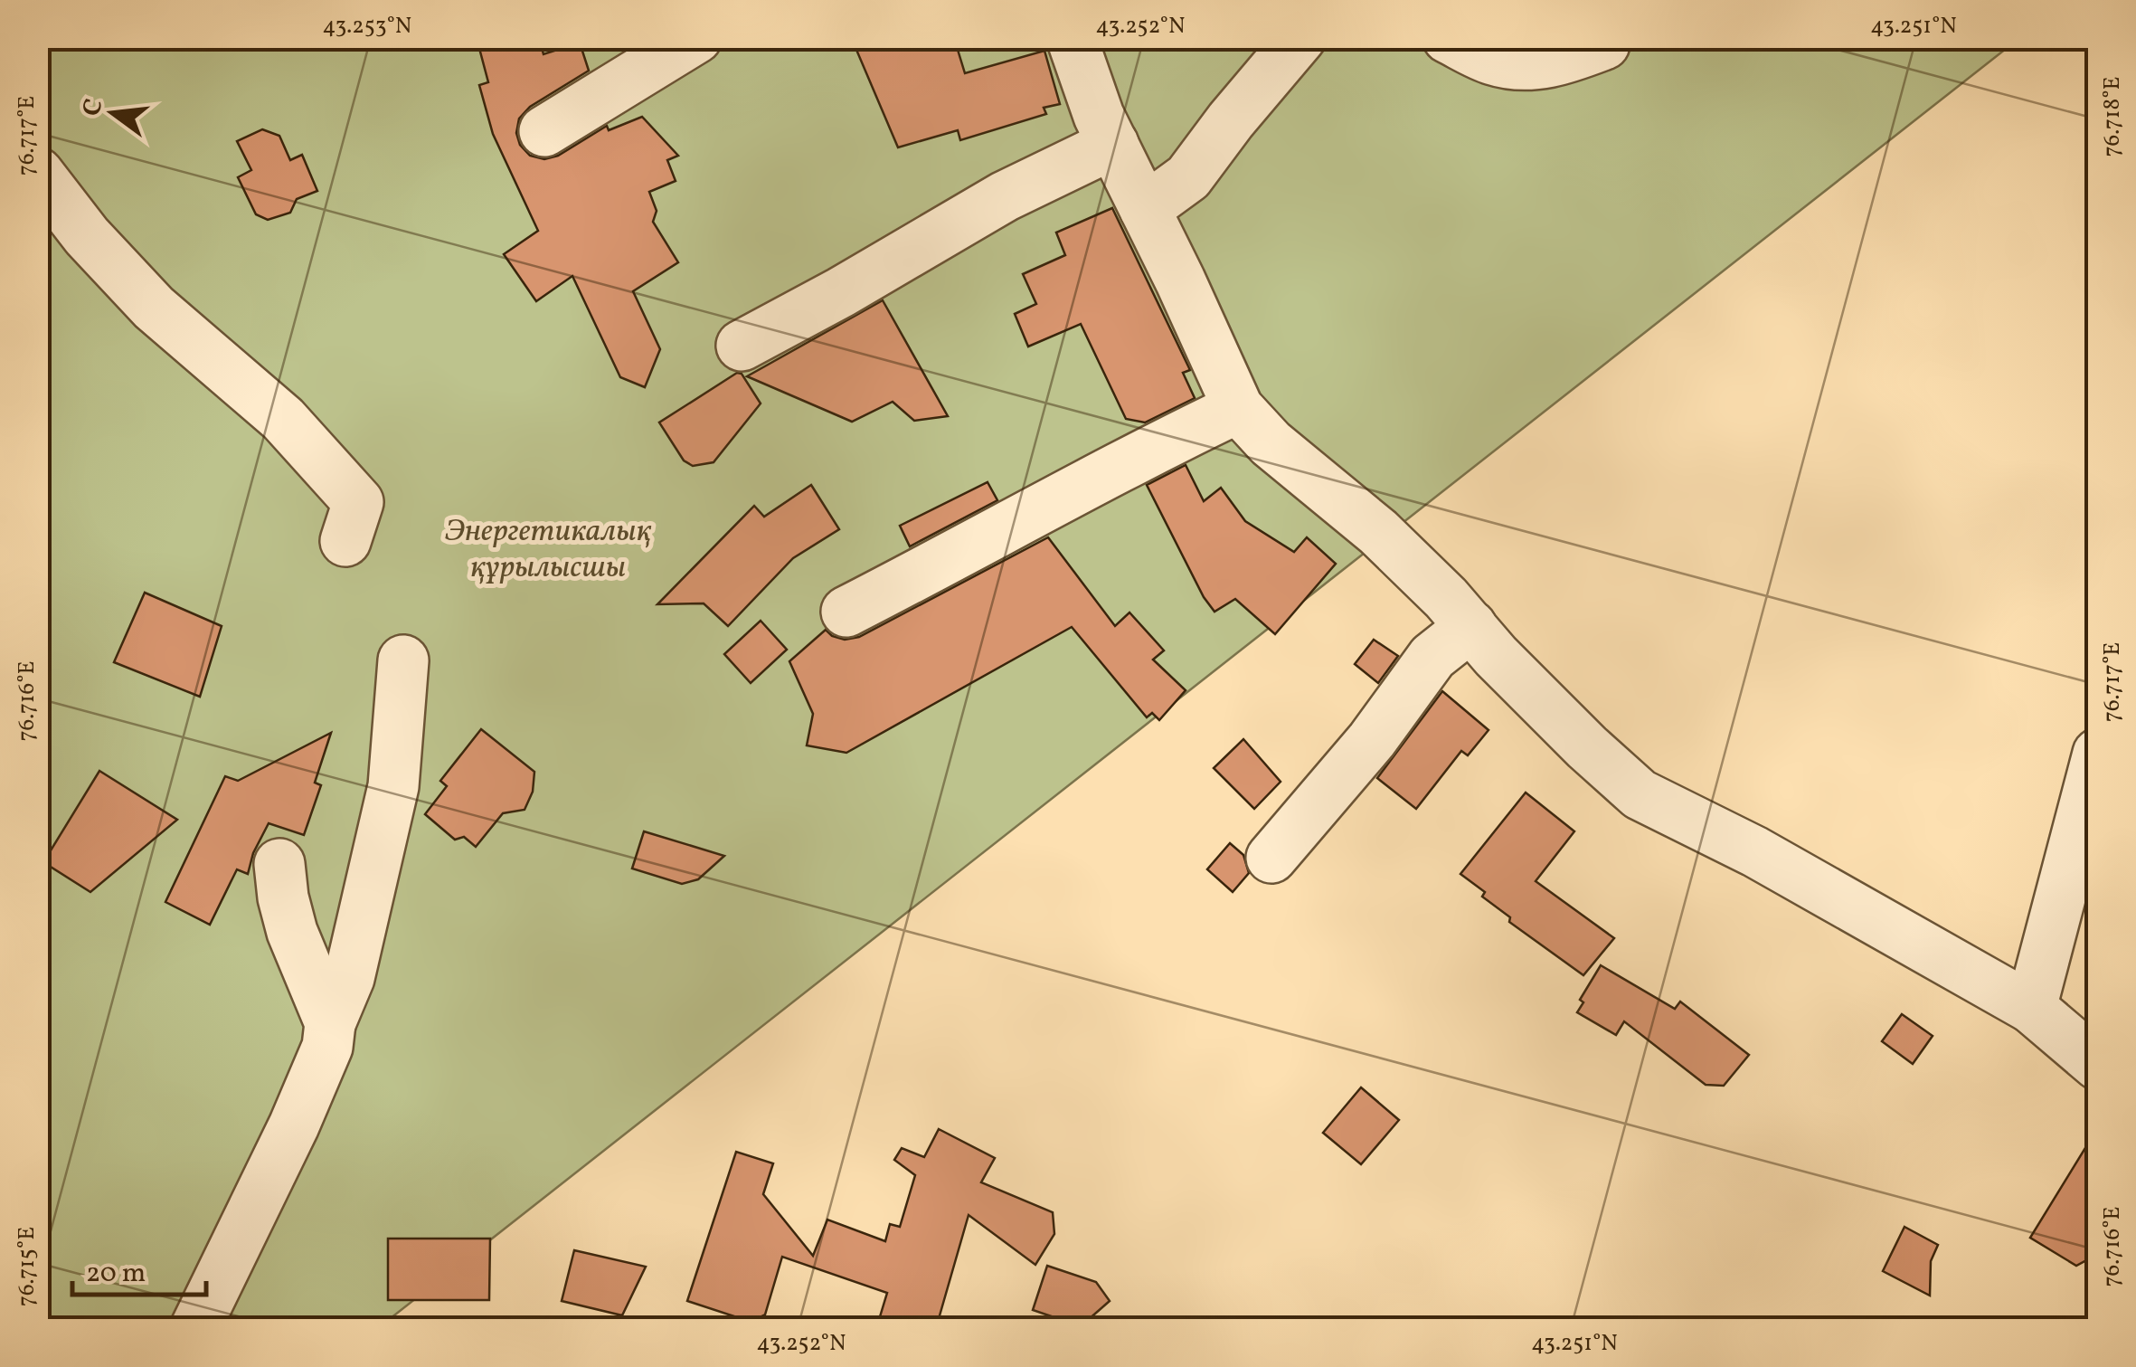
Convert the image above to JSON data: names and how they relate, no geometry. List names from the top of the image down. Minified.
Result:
{"parks":["Энергетикалық құрылысшы"],"scale_bar":"20 m","north":"left","coordinates":["43.253°N","43.252°N","43.251°N","76.718°E","76.717°E","76.716°E","76.715°E"]}
